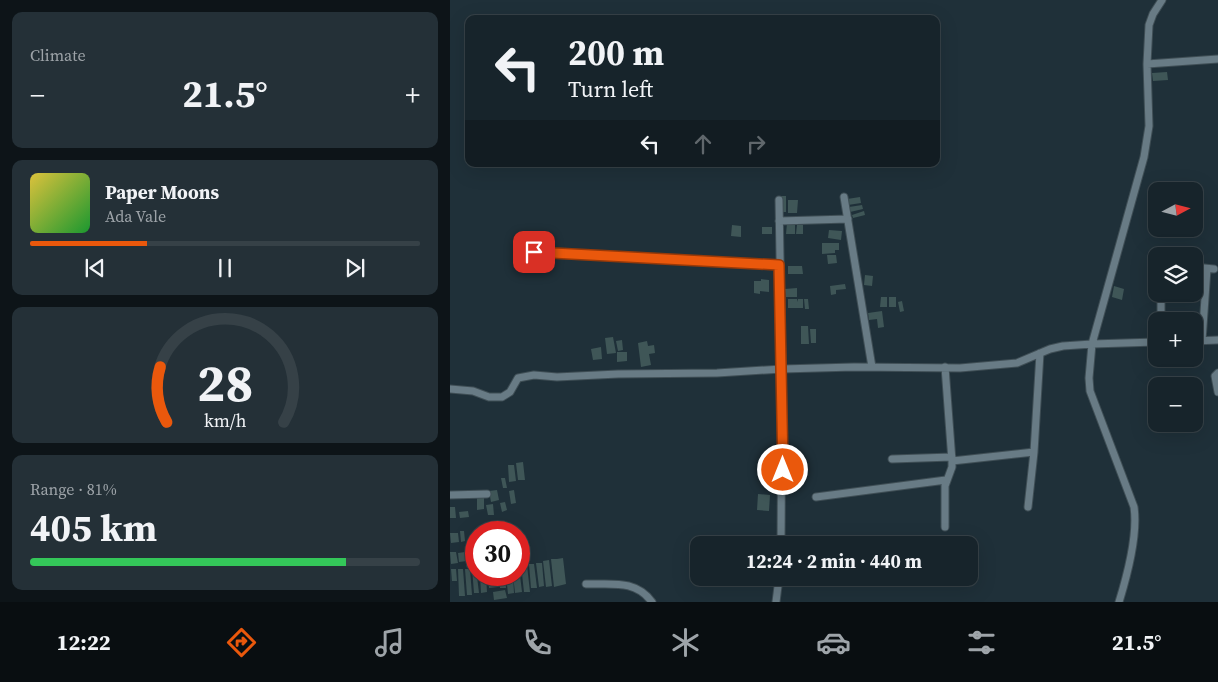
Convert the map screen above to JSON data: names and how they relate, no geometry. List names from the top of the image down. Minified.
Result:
{"north":"right","page":{"tile":["Climate",["Range · 81%","405 km"]],"turn":["200 m","Turn left"],"heat":["−","21.5°","+"],"song":["Paper Moons","Ada Vale"],"map_buttons":["+","−"],"limit":"30","trip":"12:24 · 2 min · 440 m","tabs":["12:22","21.5°"],"gauge":["28","km/h"]}}
